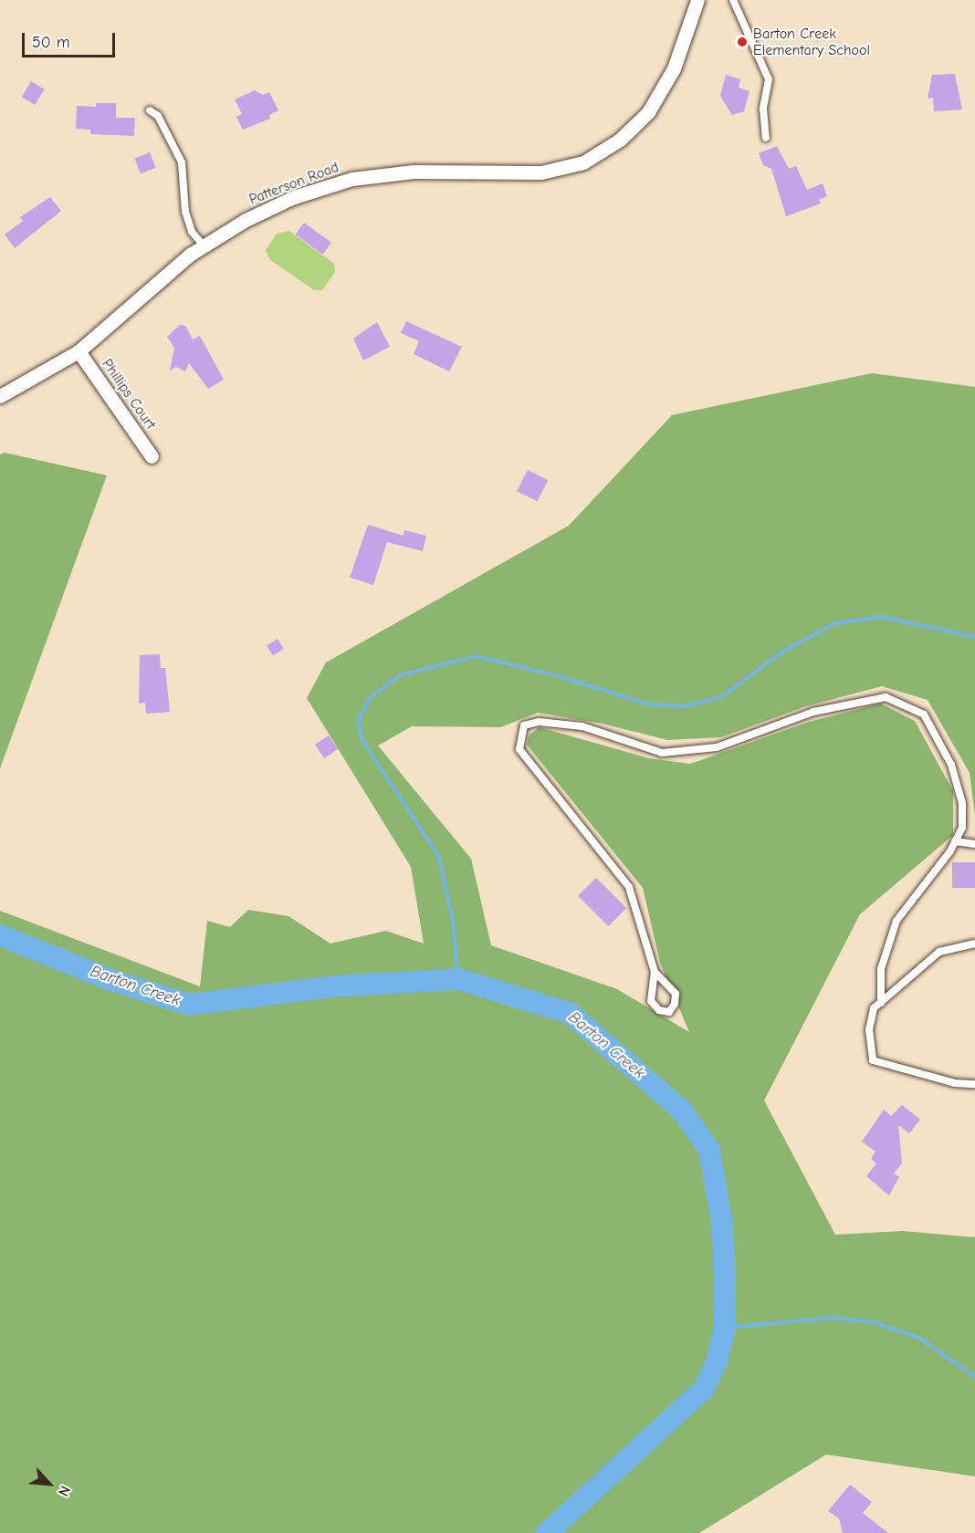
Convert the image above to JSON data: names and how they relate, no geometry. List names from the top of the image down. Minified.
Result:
{"streets":{"street":["Patterson Road","Phillips Court"]},"crossings":[["Patterson Road","Phillips Court"]],"water":["Barton Creek"],"places":["Barton Creek Elementary School"],"scale_bar":"50 m","north":"bottom right"}
